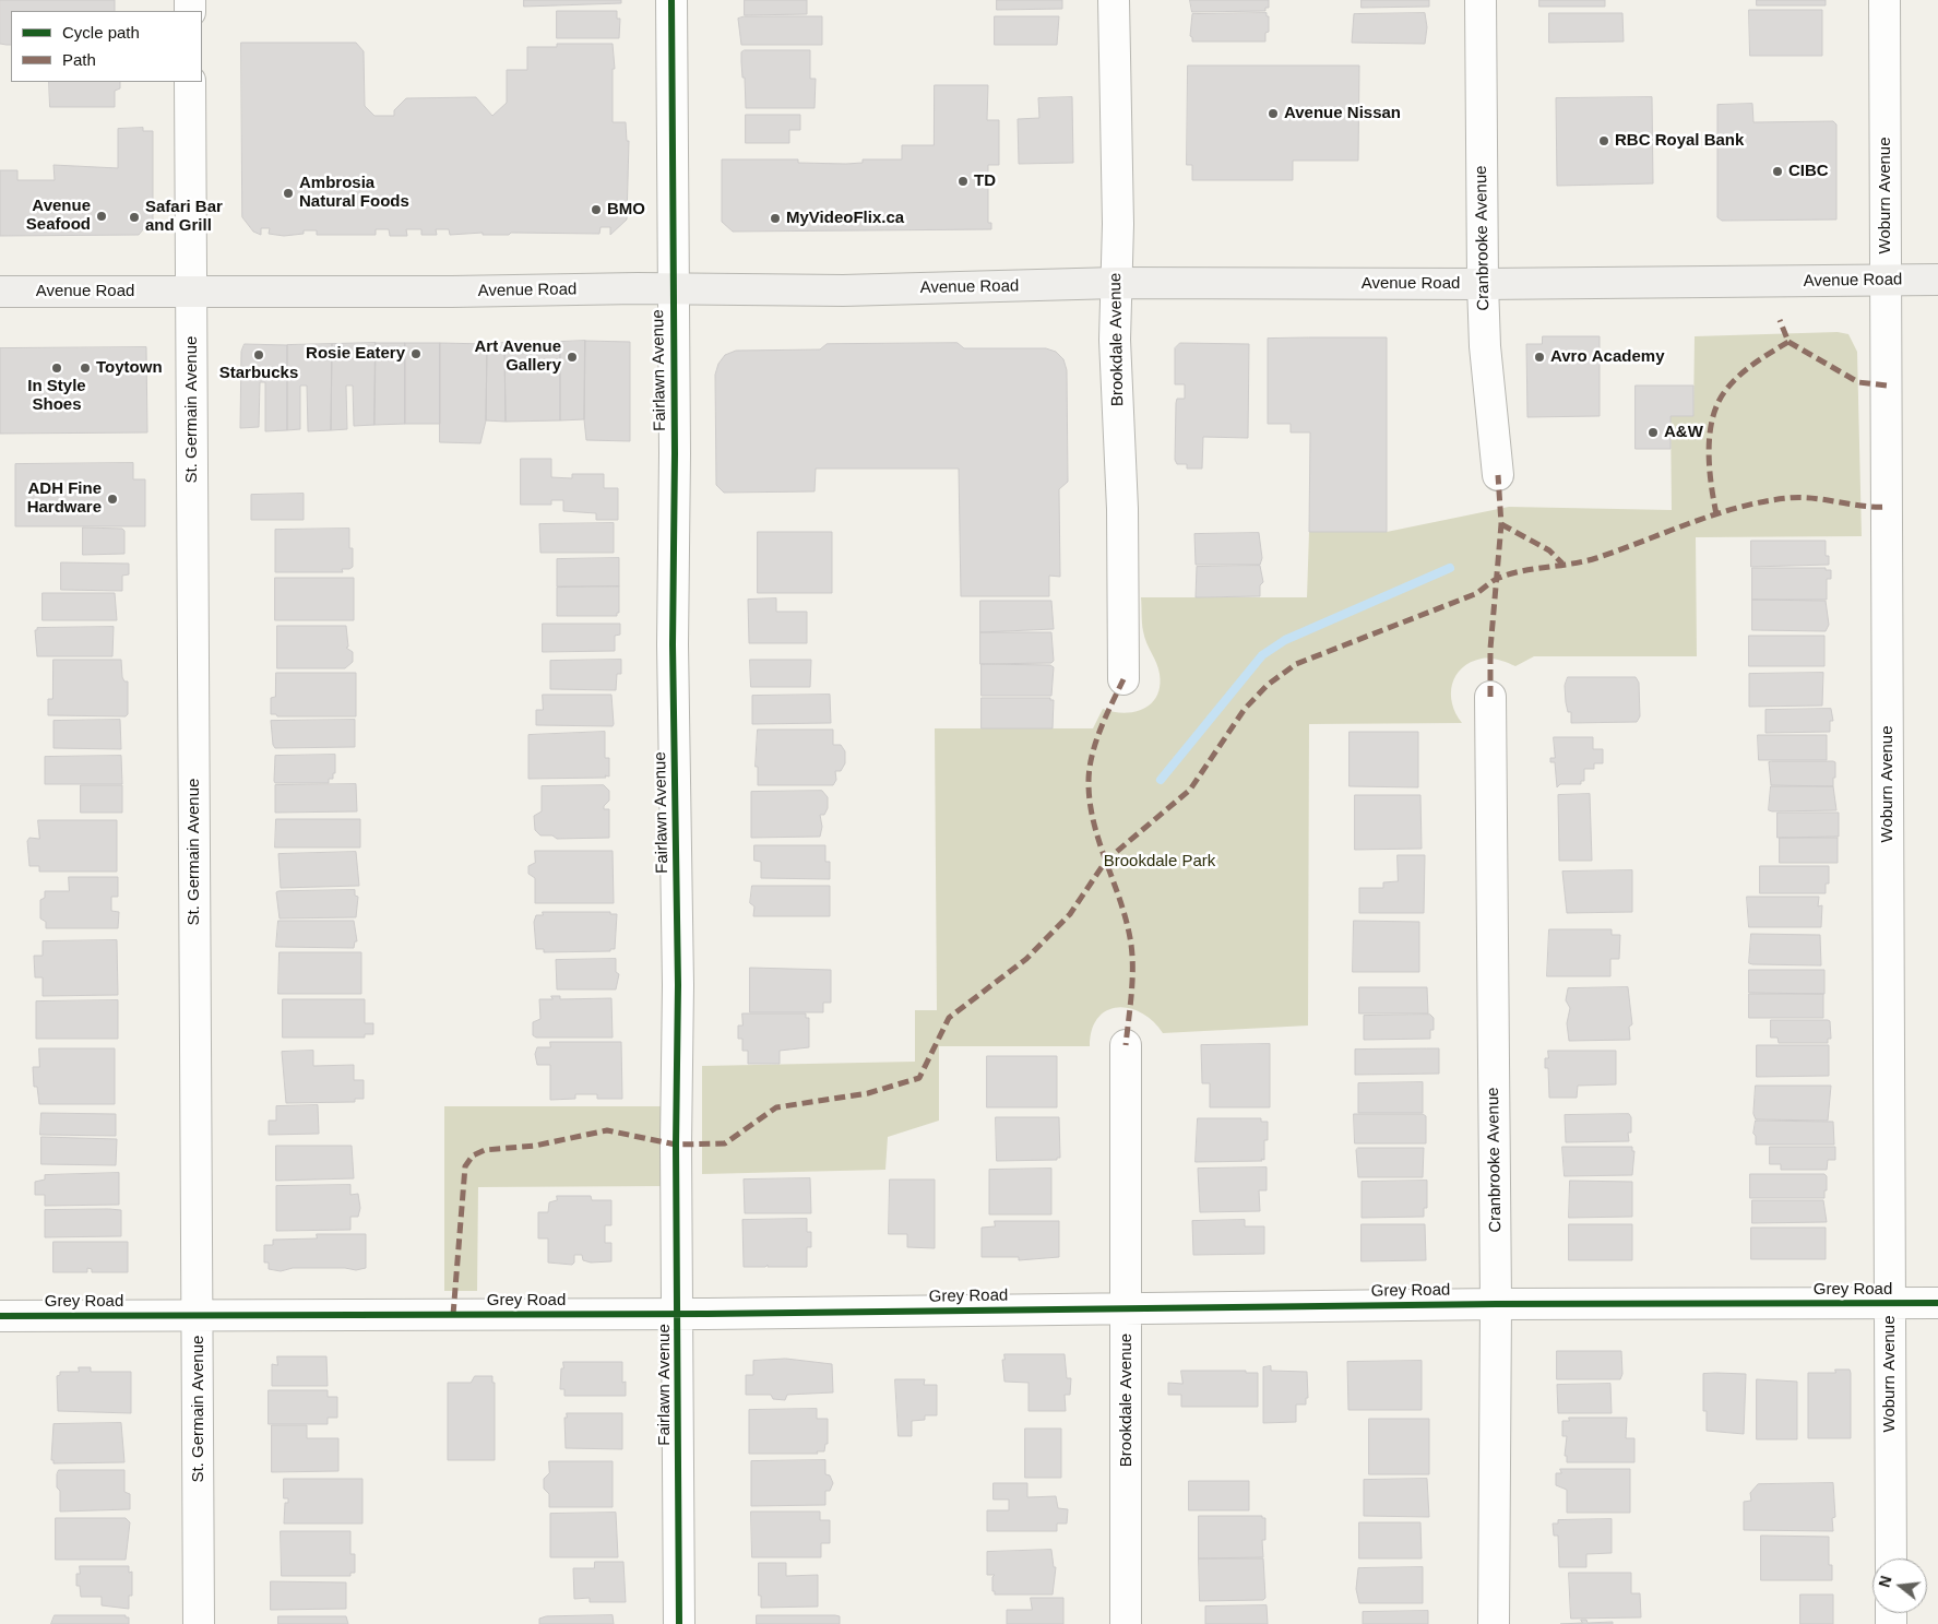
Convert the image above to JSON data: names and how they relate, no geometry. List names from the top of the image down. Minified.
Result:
{"streets":{"main road":["Avenue Road"],"street":["Woburn Avenue","Cranbrooke Avenue","Brookdale Avenue","Fairlawn Avenue","St. Germain Avenue","Grey Road"]},"crossings":[["Woburn Avenue","Avenue Road"],["Woburn Avenue","Grey Road"],["Cranbrooke Avenue","Avenue Road"],["Cranbrooke Avenue","Grey Road"],["Avenue Road","Brookdale Avenue"],["Avenue Road","Fairlawn Avenue"],["Avenue Road","St. Germain Avenue"],["Brookdale Avenue","Grey Road"],["Fairlawn Avenue","Grey Road"],["St. Germain Avenue","Grey Road"]],"parks":["Brookdale Park"],"places":["Avenue Nissan","RBC Royal Bank","CIBC","TD","Ambrosia Natural Foods","BMO","Avenue Seafood","Safari Bar and Grill","MyVideoFlix.ca","Rosie Eatery","Starbucks","Art Avenue Gallery","Avro Academy","In Style Shoes","Toytown","A&W","ADH Fine Hardware"],"legend":["Cycle path","Path"],"north":"left"}
